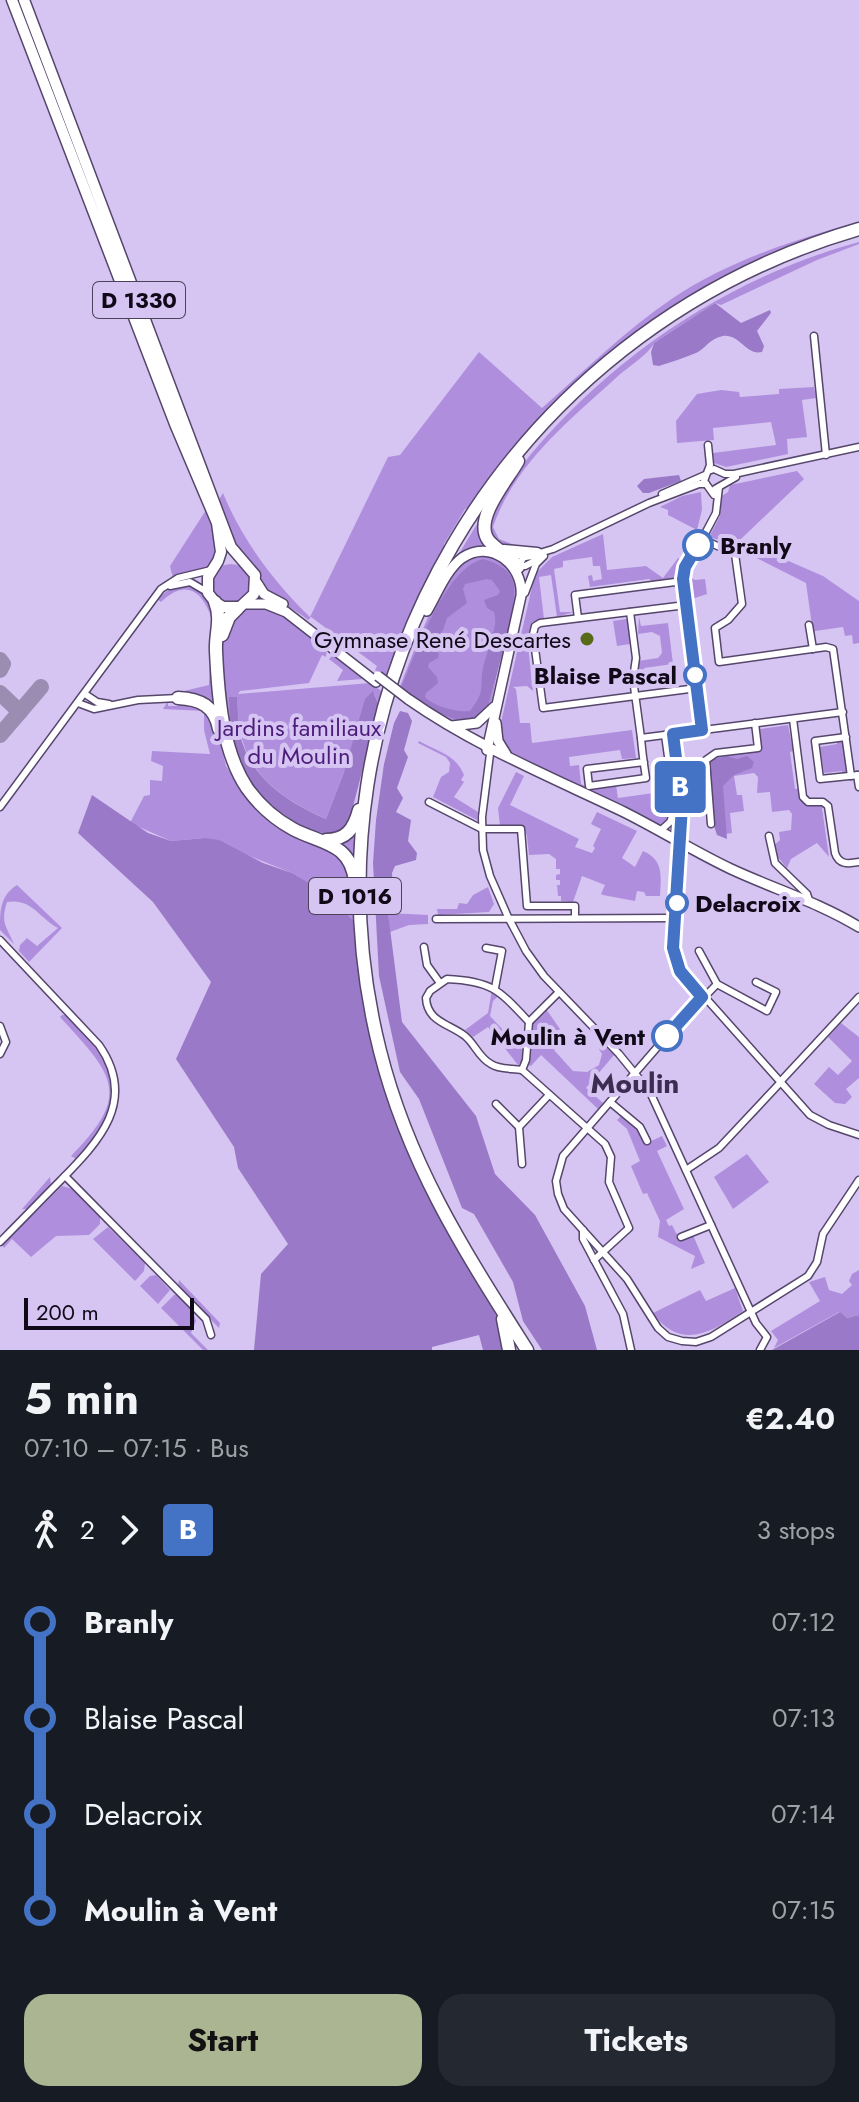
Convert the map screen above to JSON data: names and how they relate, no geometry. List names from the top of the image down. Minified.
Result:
{"streets":{"highway":["D 1016"],"main road":["D 1330"]},"crossings":[["D 1330","D 1016"]],"districts":["Moulin"],"parks":["Jardins familiaux du Moulin"],"places":["Branly","Gymnase René Descartes","Blaise Pascal","Delacroix","Moulin à Vent"],"lines":["bus line B"],"scale_bar":"200 m","page":{"on_map":"B","scale":"200 m","heading":["5 min","07:10 – 07:15 · Bus","€2.40"],"legs":["2","B","3 stops"],"list":[{"name":"Branly","value":"07:12"},{"name":"Blaise Pascal","value":"07:13"},{"name":"Delacroix","value":"07:14"},{"name":"Moulin à Vent","value":"07:15"}],"buttons":["Start","Tickets"]}}
